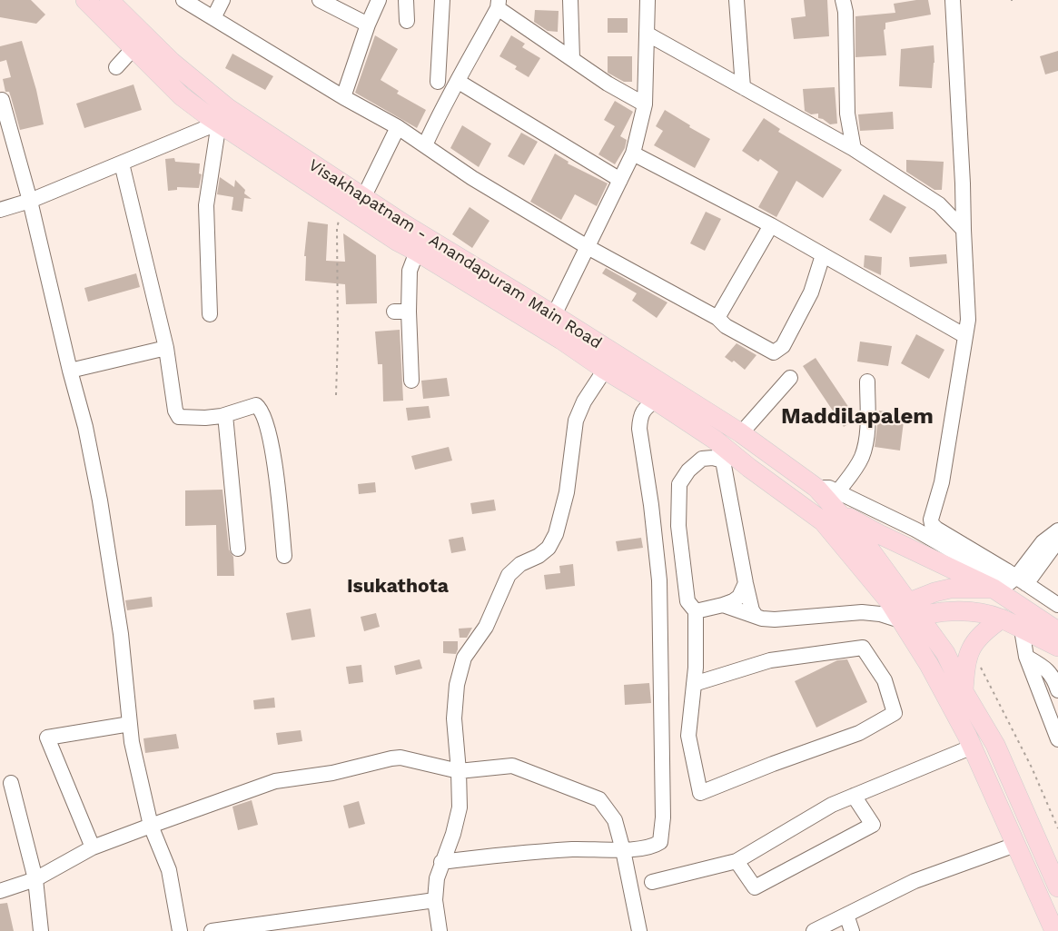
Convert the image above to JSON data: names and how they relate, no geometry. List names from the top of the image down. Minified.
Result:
{"streets":{"main road":["Visakhapatnam - Anandapuram Main Road"]},"districts":["Maddilapalem","Isukathota"]}
